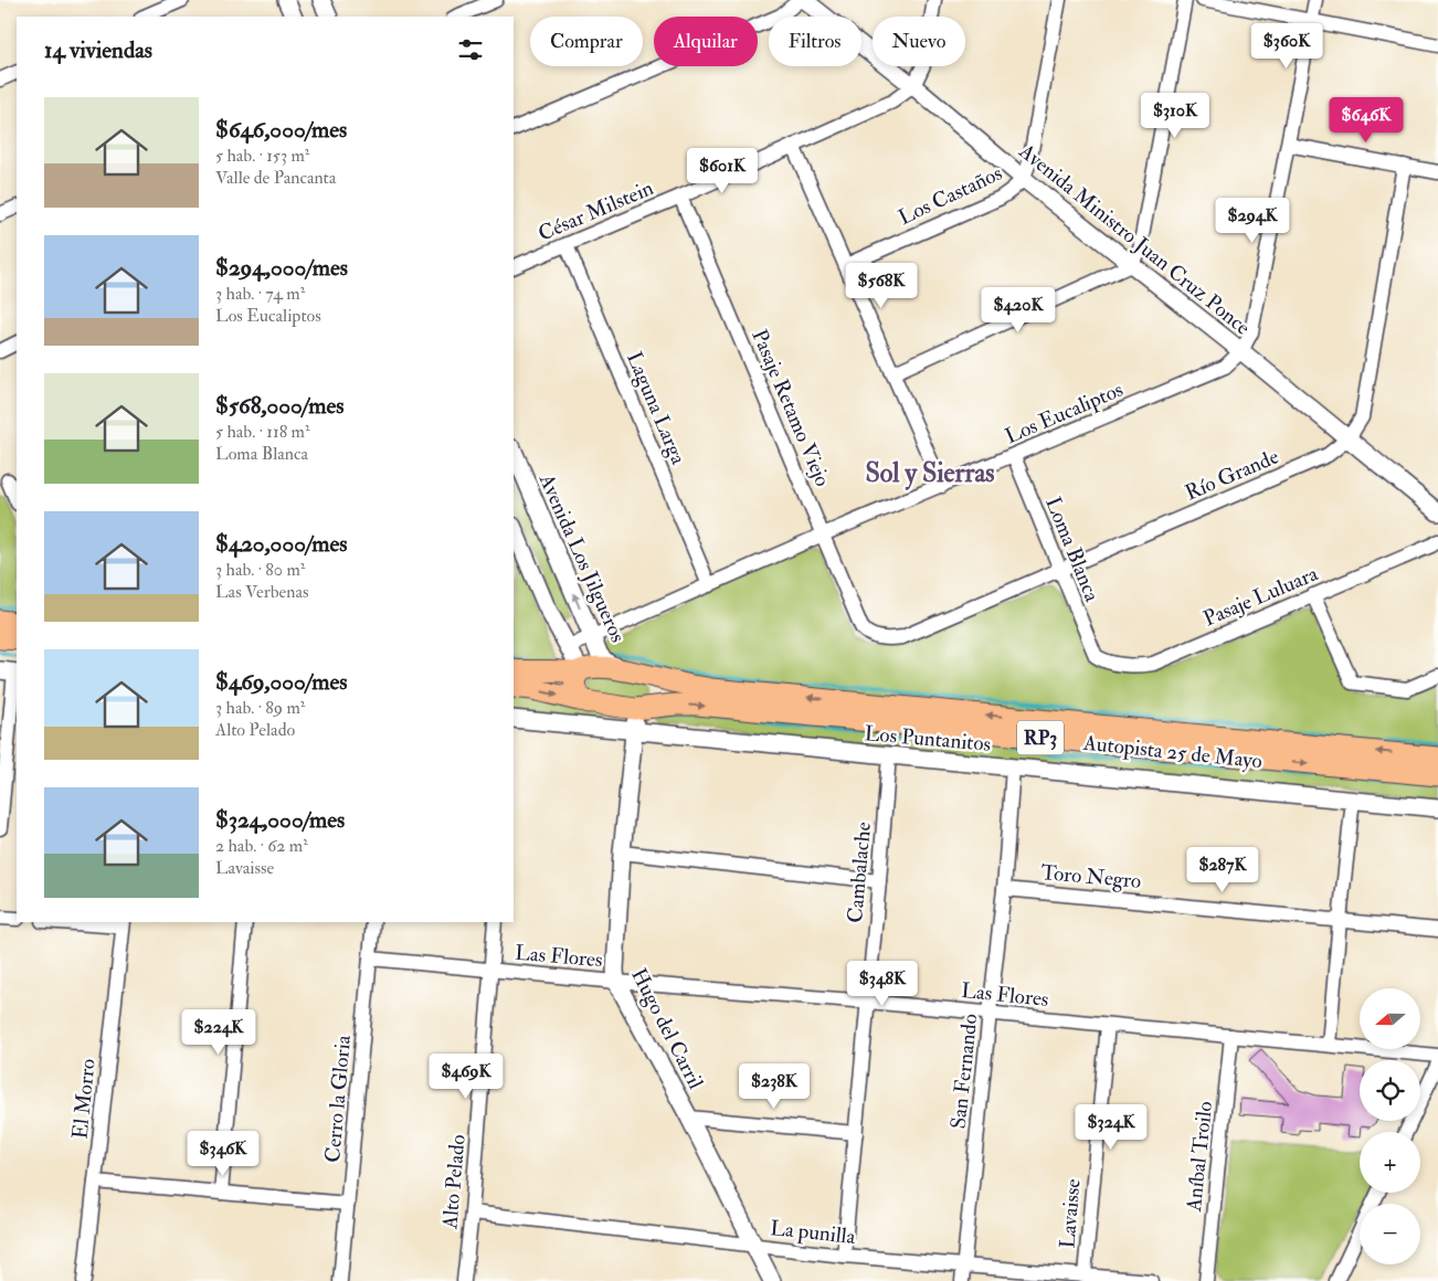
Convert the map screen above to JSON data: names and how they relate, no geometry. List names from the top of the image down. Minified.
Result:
{"streets":{"main road":["RP3","Autopista 25 de Mayo"],"street":["Los Castaños","César Milstein","Avenida Ministro Juan Cruz Ponce","Laguna Larga","Pasaje Retamo Viejo","Los Eucaliptos","Río Grande","Loma Blanca","Avenida Los Jilgueros","Pasaje Luluara","Los Puntanitos","Cambalache","Toro Negro","Las Flores","Hugo del Carril","San Fernando","El Morro","Cerro la Gloria","Aníbal Troilo","Alto Pelado","Lavaisse","La punilla"]},"crossings":[["Los Castaños","Avenida Ministro Juan Cruz Ponce"],["César Milstein","Avenida Ministro Juan Cruz Ponce"],["César Milstein","Laguna Larga"],["César Milstein","Pasaje Retamo Viejo"],["Avenida Ministro Juan Cruz Ponce","Los Eucaliptos"],["Avenida Ministro Juan Cruz Ponce","Río Grande"],["Laguna Larga","Los Eucaliptos"],["Pasaje Retamo Viejo","Los Eucaliptos"],["Pasaje Retamo Viejo","Río Grande"],["Los Eucaliptos","Loma Blanca"],["Los Eucaliptos","Avenida Los Jilgueros"],["Río Grande","Loma Blanca"],["Loma Blanca","Pasaje Luluara"],["Avenida Los Jilgueros","RP3"],["Avenida Los Jilgueros","Autopista 25 de Mayo"],["Los Puntanitos","Cambalache"],["Los Puntanitos","Hugo del Carril"],["Los Puntanitos","San Fernando"],["RP3","Autopista 25 de Mayo"],["RP3","Hugo del Carril"],["Autopista 25 de Mayo","Hugo del Carril"],["Cambalache","Las Flores"],["Cambalache","La punilla"],["Toro Negro","San Fernando"],["Las Flores","Hugo del Carril"],["Las Flores","San Fernando"],["Las Flores","Cerro la Gloria"],["Las Flores","Aníbal Troilo"],["Las Flores","Alto Pelado"],["Las Flores","Lavaisse"],["Hugo del Carril","La punilla"],["San Fernando","La punilla"],["Alto Pelado","La punilla"],["Lavaisse","La punilla"]],"districts":["Sol y Sierras"],"north":"left","page":{"chip":["Comprar","Alquilar","Filtros","Nuevo"],"heading":"14 viviendas","price":["$360K","$310K","$646K","$601K","$294K","$568K","$420K","$287K","$348K","$224K","$469K","$238K","$324K","$346K"],"list":[{"name":"$646,000/mes","note":"5 hab. · 153 m² · Valle de Pancanta"},{"name":"$294,000/mes","note":"3 hab. · 74 m² · Los Eucaliptos"},{"name":"$568,000/mes","note":"5 hab. · 118 m² · Loma Blanca"},{"name":"$420,000/mes","note":"3 hab. · 80 m² · Las Verbenas"},{"name":"$469,000/mes","note":"3 hab. · 89 m² · Alto Pelado"},{"name":"$324,000/mes","note":"2 hab. · 62 m² · Lavaisse"}],"map_buttons":["+","−"]}}
